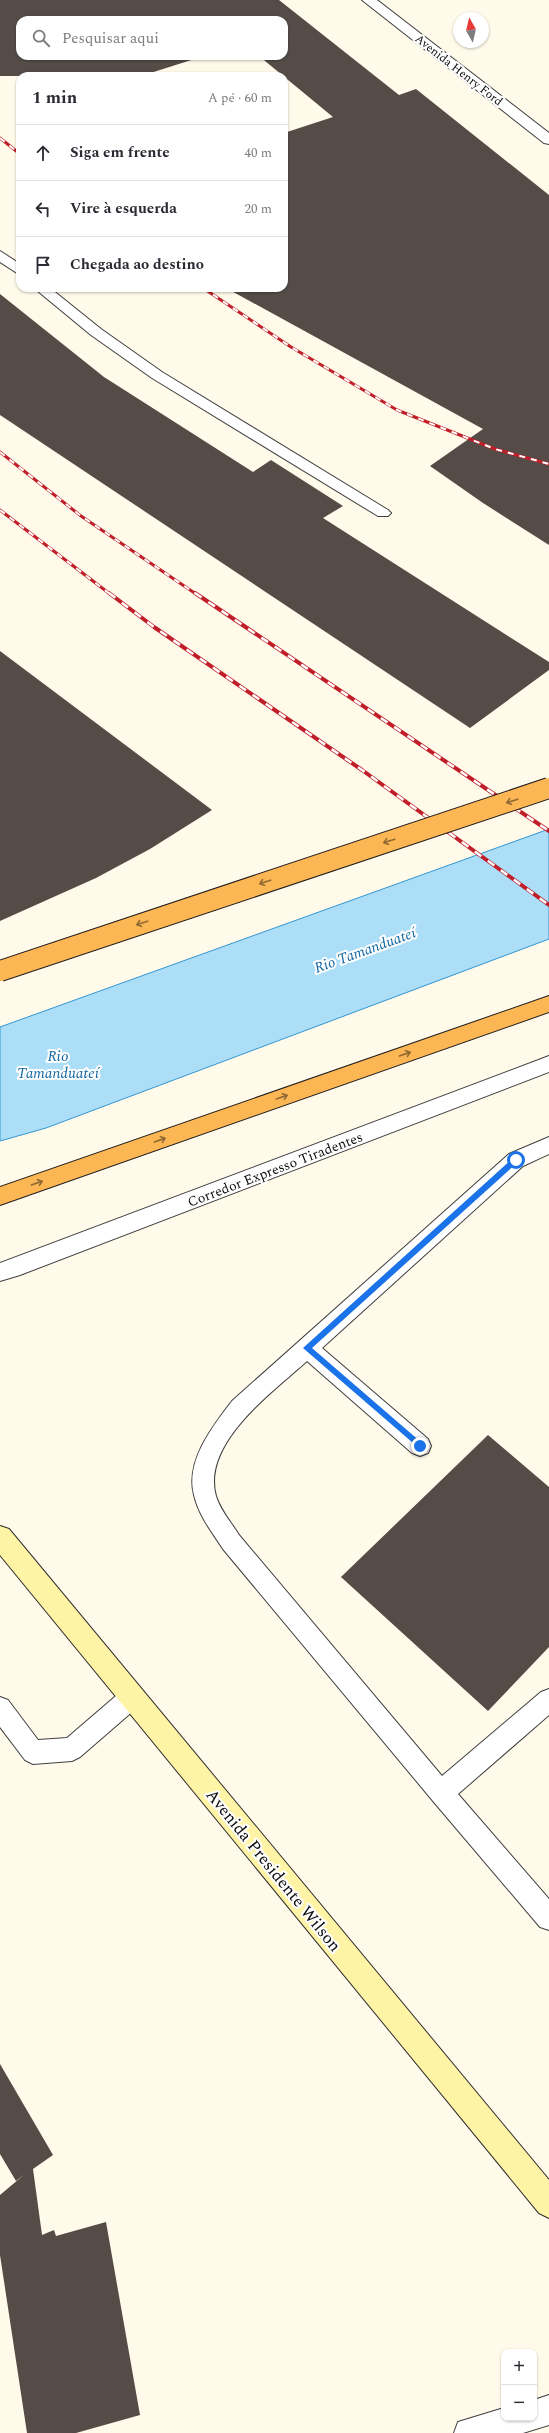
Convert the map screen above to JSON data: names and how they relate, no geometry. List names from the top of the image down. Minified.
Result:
{"streets":{"main road":["Avenida Presidente Wilson"],"street":["Avenida Henry Ford"],"lane":["Corredor Expresso Tiradentes"]},"water":["Rio Tamanduateí"],"north":"top","page":{"search":"Pesquisar aqui","heading":["1 min","A pé · 60 m"],"list":[["Siga em frente","40 m"],["Vire à esquerda","20 m"],"Chegada ao destino"],"map_buttons":["+","−"]}}
